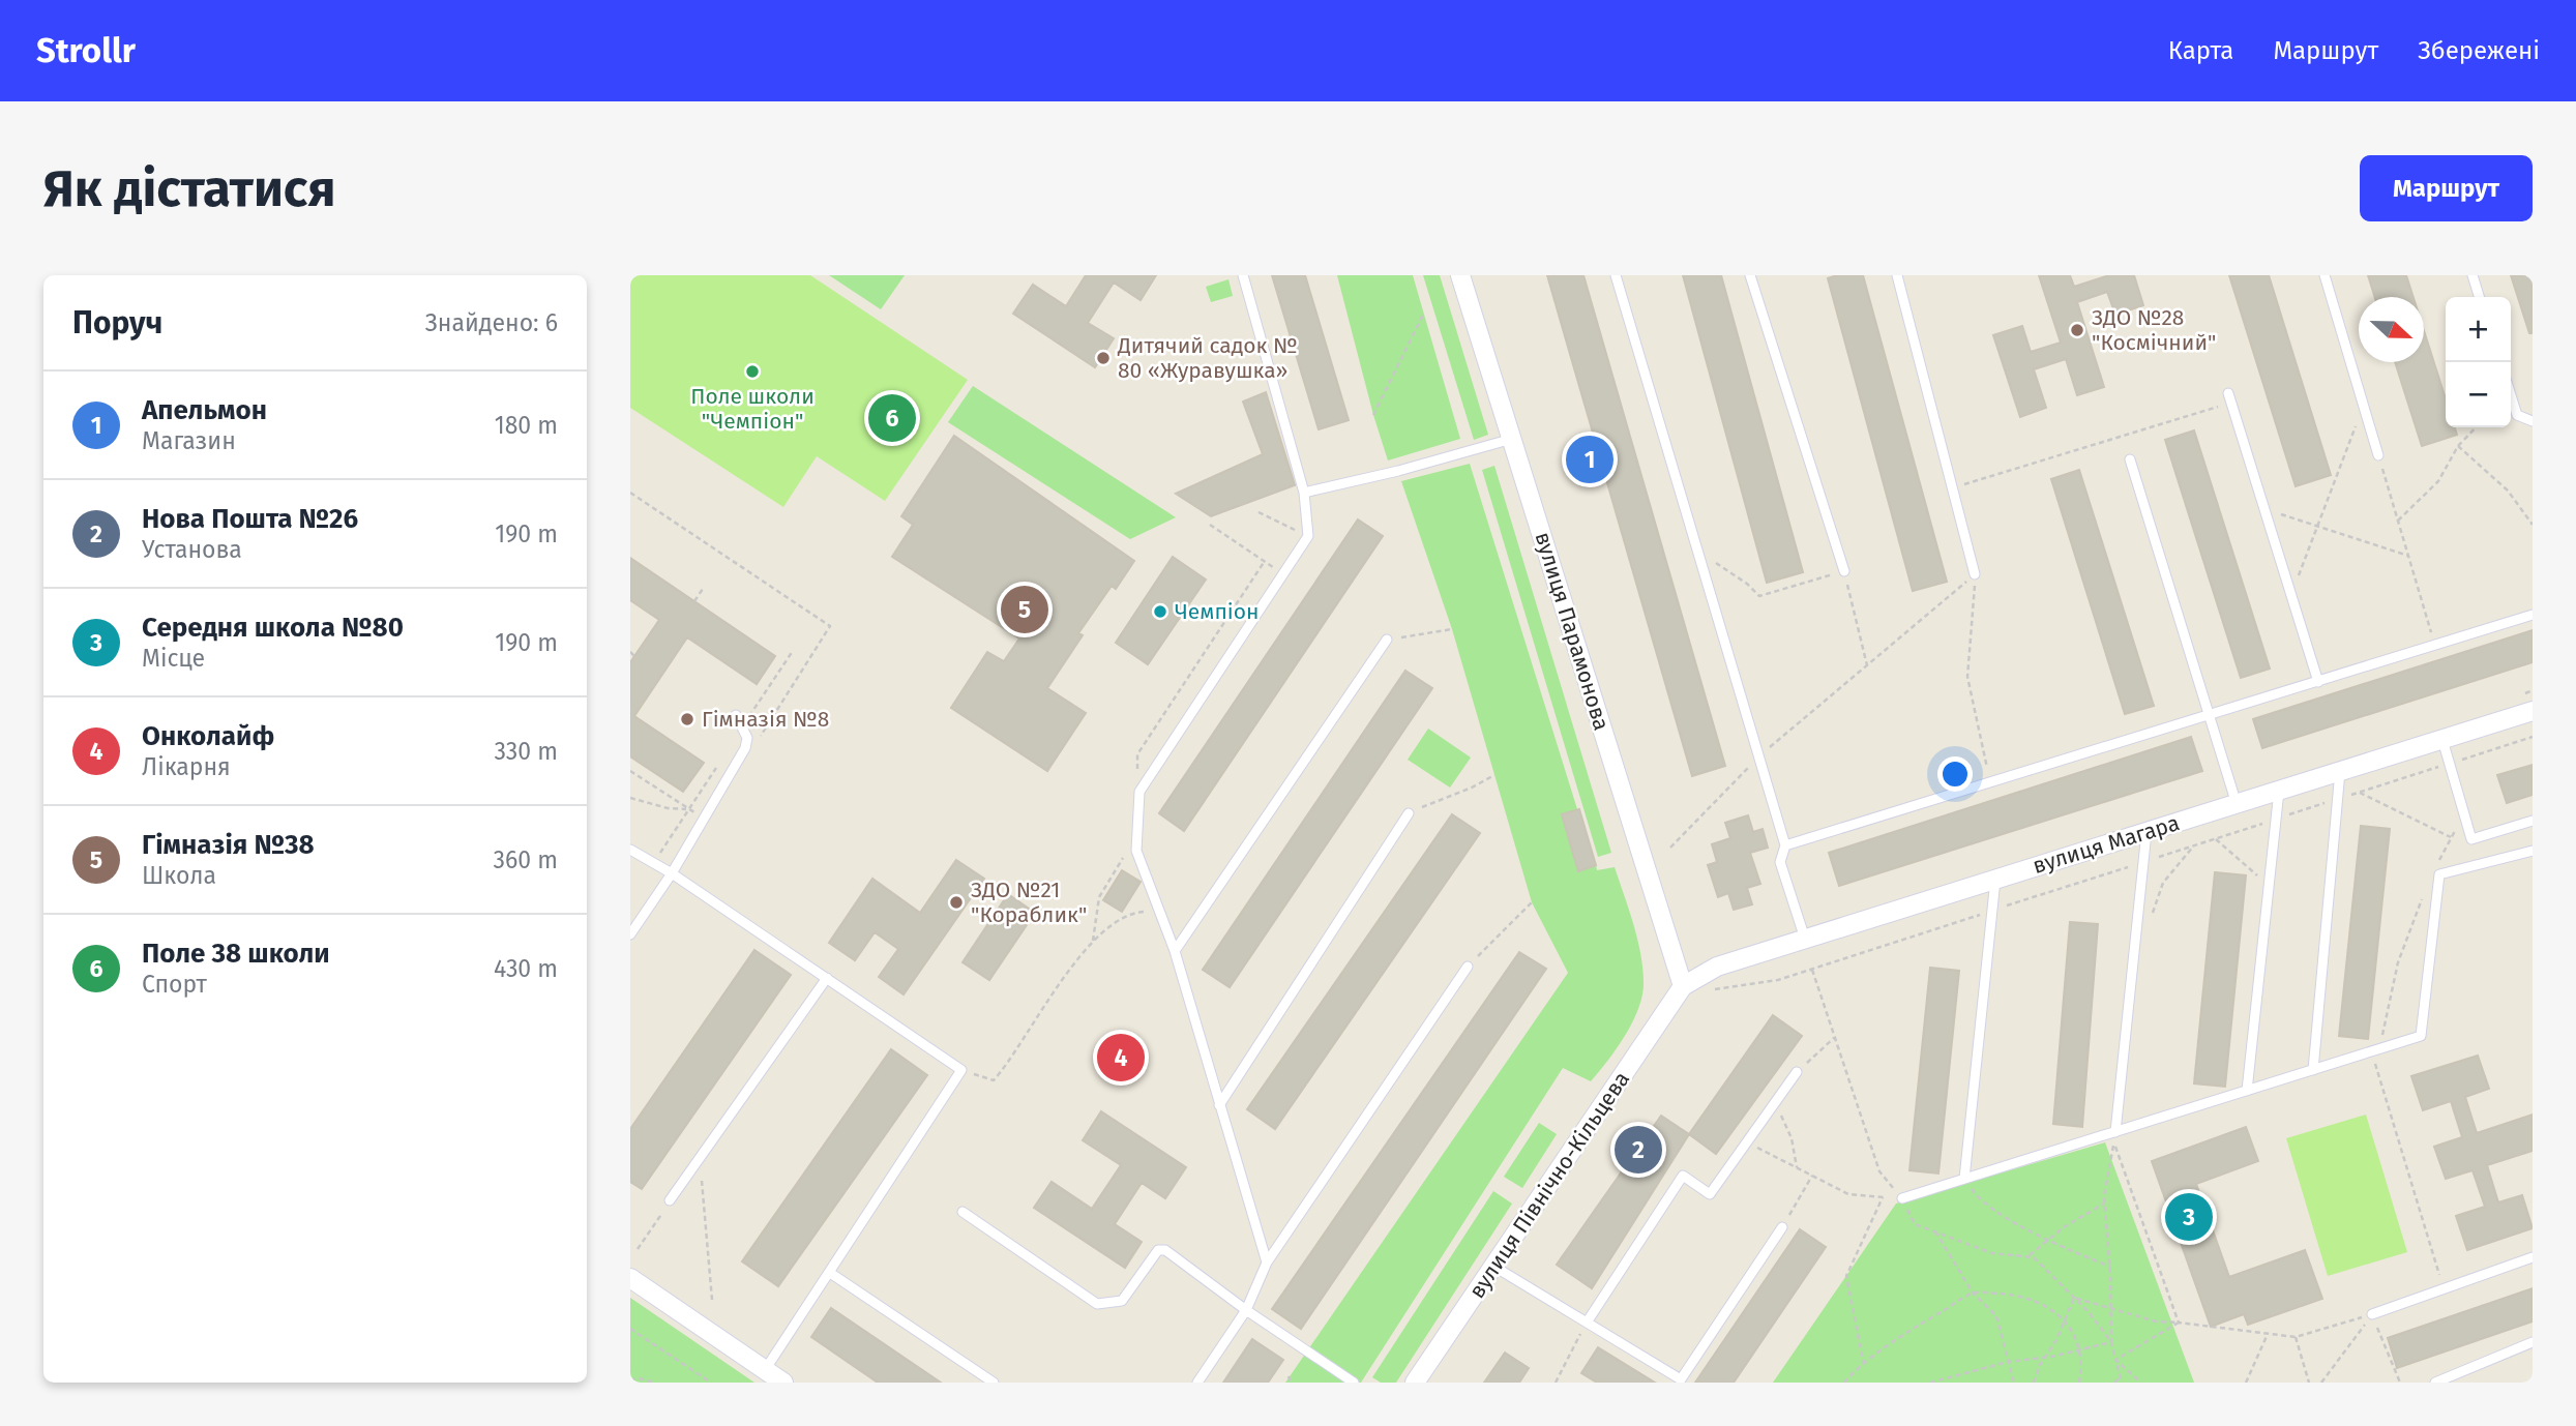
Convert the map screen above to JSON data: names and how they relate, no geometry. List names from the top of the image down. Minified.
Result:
{"streets":{"street":["вулиця Парамонова","вулиця Магара","вулиця Північно-Кільцева"]},"crossings":[["вулиця Парамонова","вулиця Магара"],["вулиця Парамонова","вулиця Північно-Кільцева"],["вулиця Магара","вулиця Північно-Кільцева"]],"places":["ЗДО №28 \"Космічний\"","Дитячий садок № 80 «Журавушка»","Поле школи \"Чемпіон\"","Чемпіон","Гімназія №8","ЗДО №21 \"Кораблик\""],"north":"right","page":{"header":"Strollr","nav":["Карта","Маршрут","Збережені"],"buttons":"Маршрут","title":"Як дістатися","heading":["Поруч","Знайдено: 6"],"map_buttons":["+","−"],"list":[{"mark":"1","name":"Апельмон","note":"Магазин","value":"180 m"},{"mark":"2","name":"Нова Пошта №26","note":"Установа","value":"190 m"},{"mark":"3","name":"Середня школа №80","note":"Місце","value":"190 m"},{"mark":"4","name":"Онколайф","note":"Лікарня","value":"330 m"},{"mark":"5","name":"Гімназія №38","note":"Школа","value":"360 m"},{"mark":"6","name":"Поле 38 школи","note":"Спорт","value":"430 m"}],"pins":["6","1","5","4","2","3"]}}
